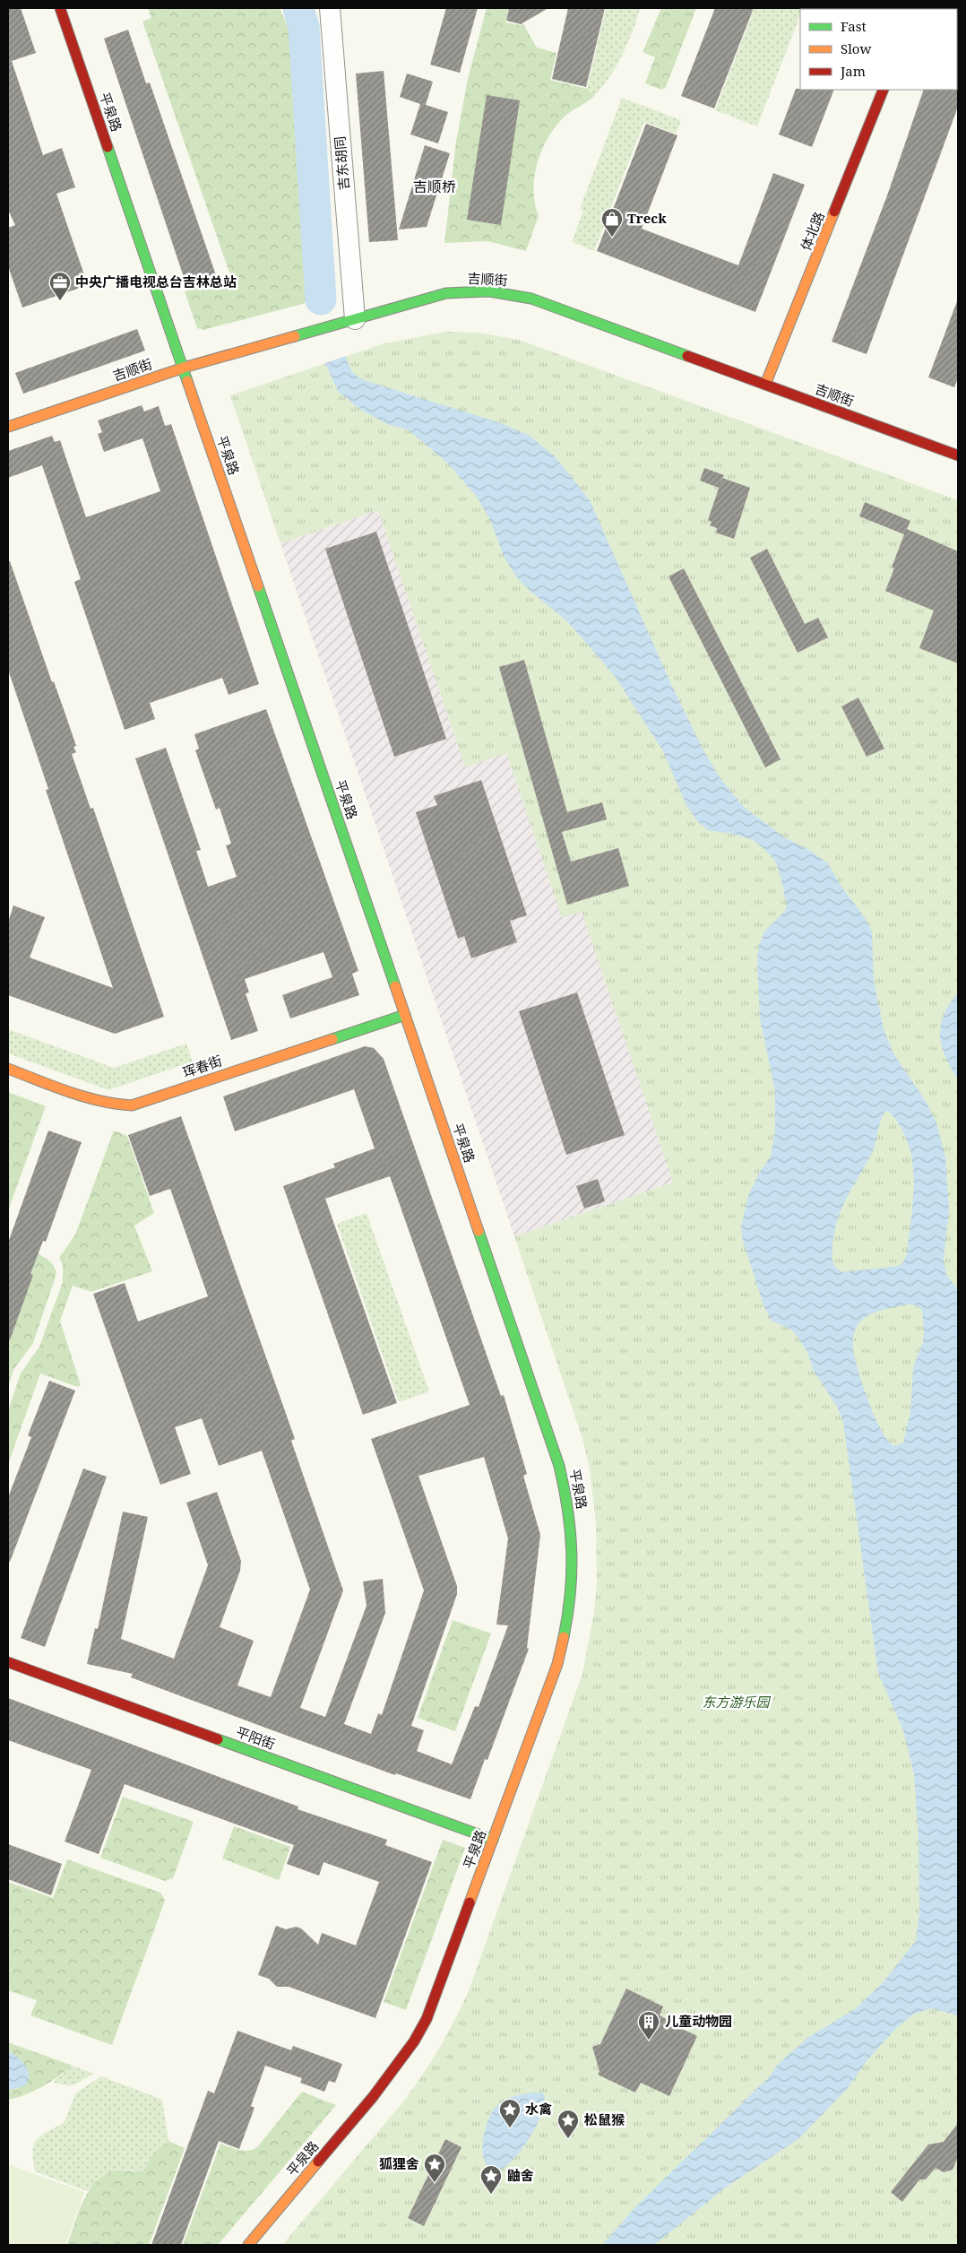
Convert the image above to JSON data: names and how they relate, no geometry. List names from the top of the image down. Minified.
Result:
{"streets":{"street":["平泉路","吉东胡同","体北路","吉顺街","珲春街","平阳街"]},"crossings":[["平泉路","吉顺街"],["平泉路","珲春街"],["平泉路","平阳街"],["吉东胡同","吉顺街"],["体北路","吉顺街"]],"districts":["吉顺桥"],"parks":["东方游乐园"],"places":{"shop":["Treck"],"office":["中央广播电视总台吉林总站"],"building":["儿童动物园"],"place":["水禽","松鼠猴","狐狸舍","鼬舍"]},"legend":["Fast","Slow","Jam"]}
